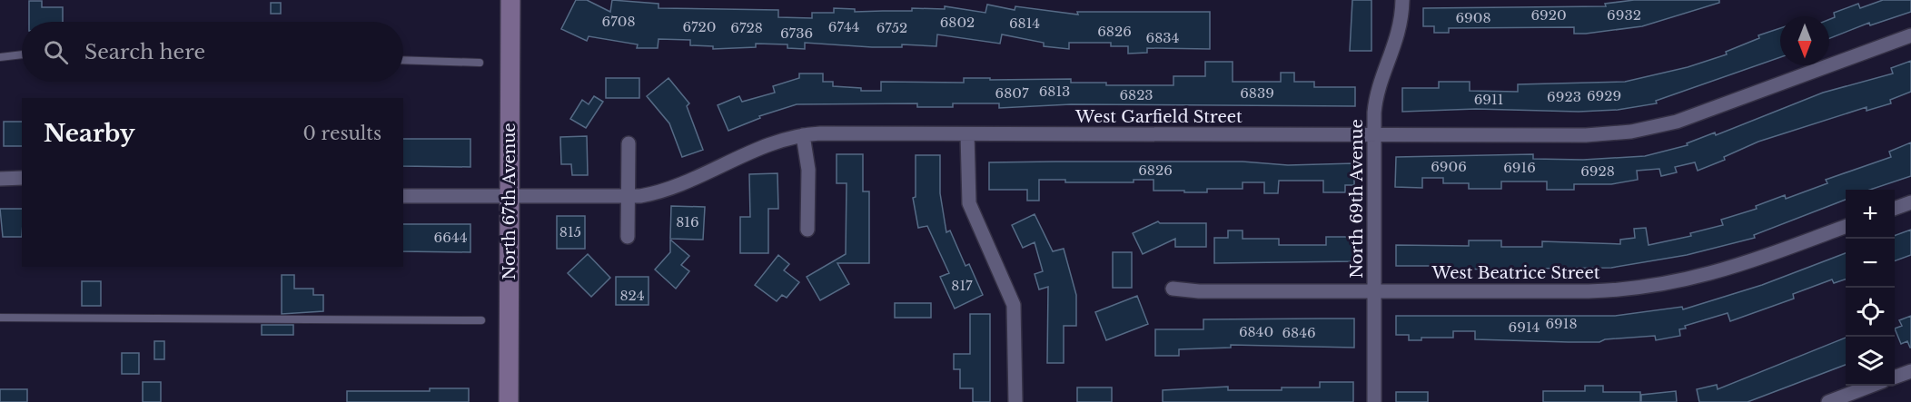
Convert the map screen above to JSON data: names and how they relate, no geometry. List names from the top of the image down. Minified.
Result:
{"streets":{"main road":["North 67th Avenue"],"street":["West Garfield Street","North 69th Avenue","West Beatrice Street"]},"crossings":[["West Garfield Street","North 69th Avenue"],["West Garfield Street","North 67th Avenue"],["North 69th Avenue","West Beatrice Street"]],"house_numbers":["6920","6932","6908","6708","6802","6814","6720","6744","6728","6752","6826","6736","6834","6813","6807","6839","6823","6929","6923","6911","6906","6916","6826","6928","816","815","6644","817","824","6918","6914","6840","6846"],"north":"bottom","page":{"search":"Search here","heading":["Nearby","0 results"],"map_buttons":["+","−"]}}
